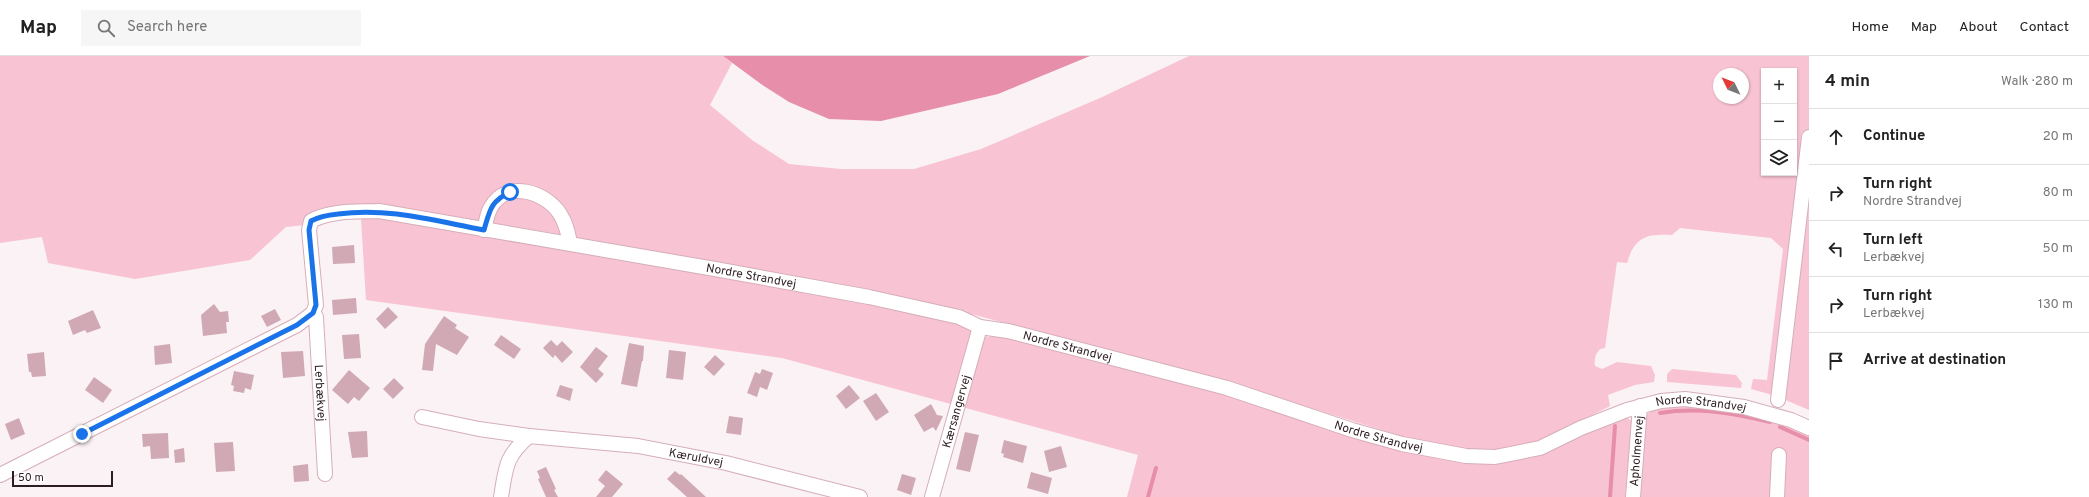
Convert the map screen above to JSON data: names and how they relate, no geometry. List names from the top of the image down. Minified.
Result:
{"streets":{"street":["Nordre Strandvej","Lerbækvej","Kærsangervej","Apholmenvej","Kæruldvej"]},"crossings":[["Nordre Strandvej","Lerbækvej"],["Nordre Strandvej","Kærsangervej"],["Nordre Strandvej","Apholmenvej"]],"scale_bar":"50 m","north":"top left","page":{"header":"Map","search":"Search here","nav":["Home","Map","About","Contact"],"heading":["4 min","Walk · 280 m"],"map_buttons":["+","−"],"list":[["Continue","20 m"],["Turn right","Nordre Strandvej","80 m"],["Turn left","Lerbækvej","50 m"],["Turn right","Lerbækvej","130 m"],"Arrive at destination"],"scale":"50 m"}}
